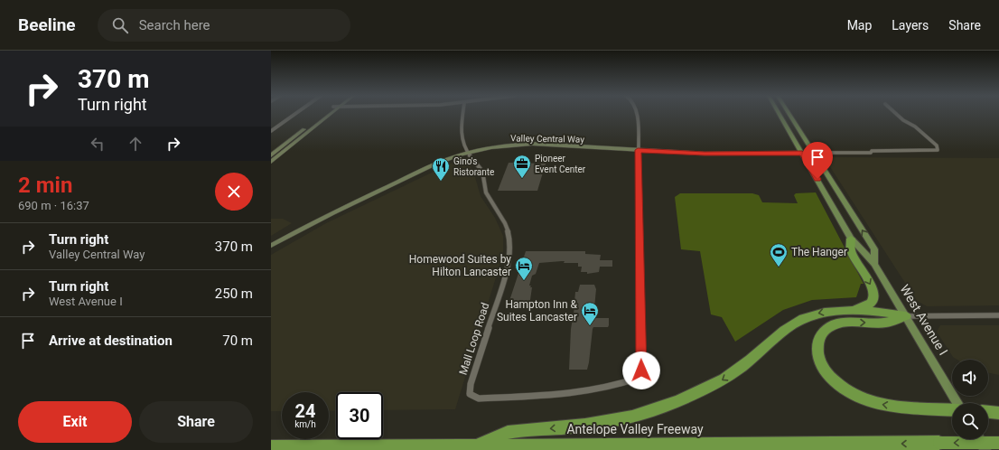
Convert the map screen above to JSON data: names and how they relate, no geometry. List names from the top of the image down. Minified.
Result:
{"streets":{"highway":["Antelope Valley Freeway"],"main road":["West Avenue I"],"street":["Valley Central Way","Mall Loop Road"]},"crossings":[["Valley Central Way","West Avenue I"],["Valley Central Way","Mall Loop Road"]],"places":{"office":["Pioneer Event Center"],"restaurant":["Gino's Ristorante"],"sports":["The Hanger"],"hotel":["Homewood Suites by Hilton Lancaster","Hampton Inn & Suites Lancaster"]},"page":{"header":"Beeline","search":"Search here","nav":["Map","Layers","Share"],"turn":["370 m","Turn right"],"heading":["2 min","690 m · 16:37"],"list":[{"name":"Turn right","note":"Valley Central Way","value":"370 m"},{"name":"Turn right","note":"West Avenue I","value":"250 m"},{"name":"Arrive at destination","value":"70 m"}],"speed":"24 km/h","limit":"30","buttons":["Exit","Share"]}}
